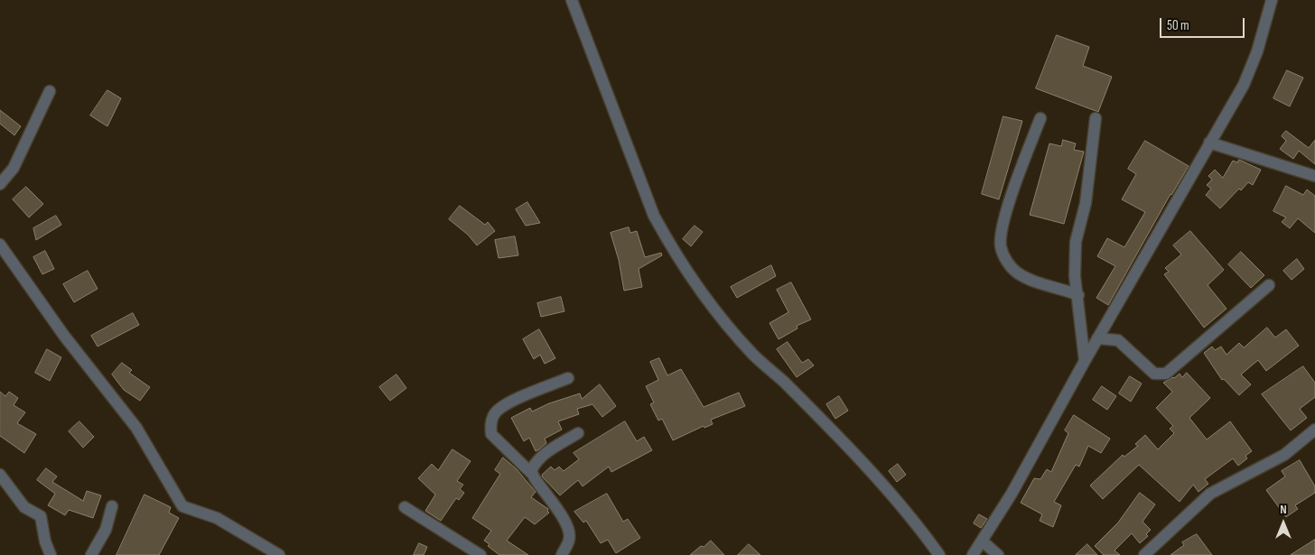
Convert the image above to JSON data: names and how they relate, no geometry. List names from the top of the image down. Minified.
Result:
{"scale_bar":"50 m","north":"top"}
